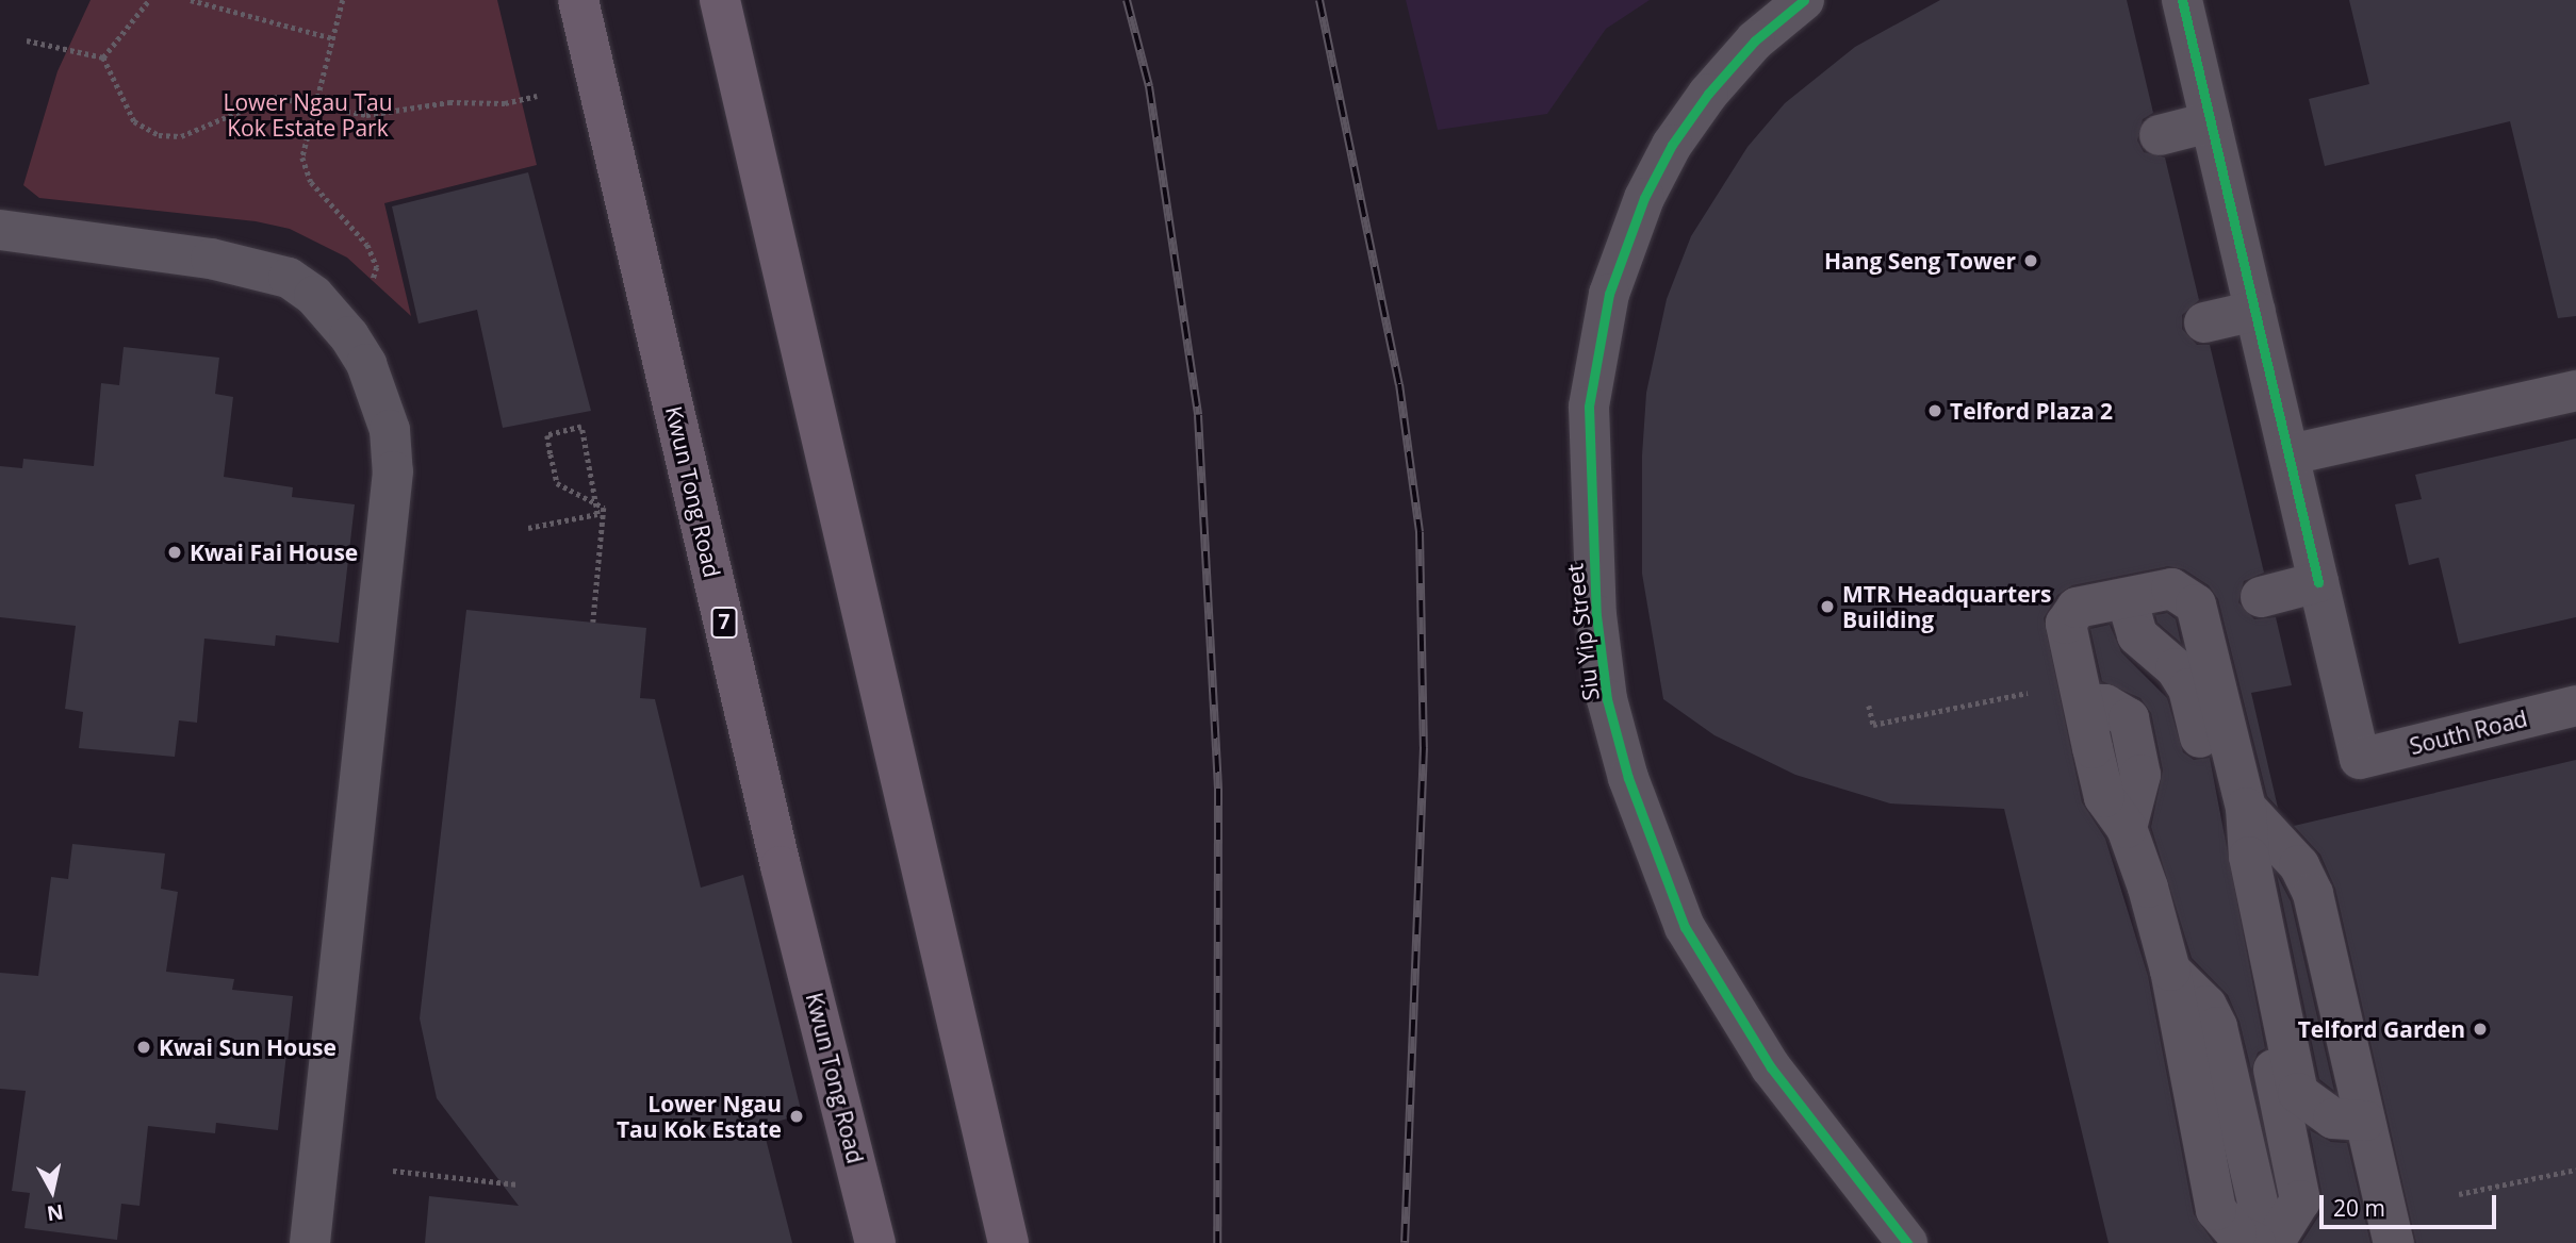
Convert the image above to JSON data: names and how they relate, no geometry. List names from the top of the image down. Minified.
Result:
{"streets":{"highway":["Kwun Tong Road","7"],"street":["Siu Yip Street","South Road"]},"parks":["Lower Ngau Tau Kok Estate Park"],"places":["Hang Seng Tower","Telford Plaza 2","Kwai Fai House","MTR Headquarters Building","Telford Garden","Kwai Sun House","Lower Ngau Tau Kok Estate"],"scale_bar":"20 m","north":"bottom"}
